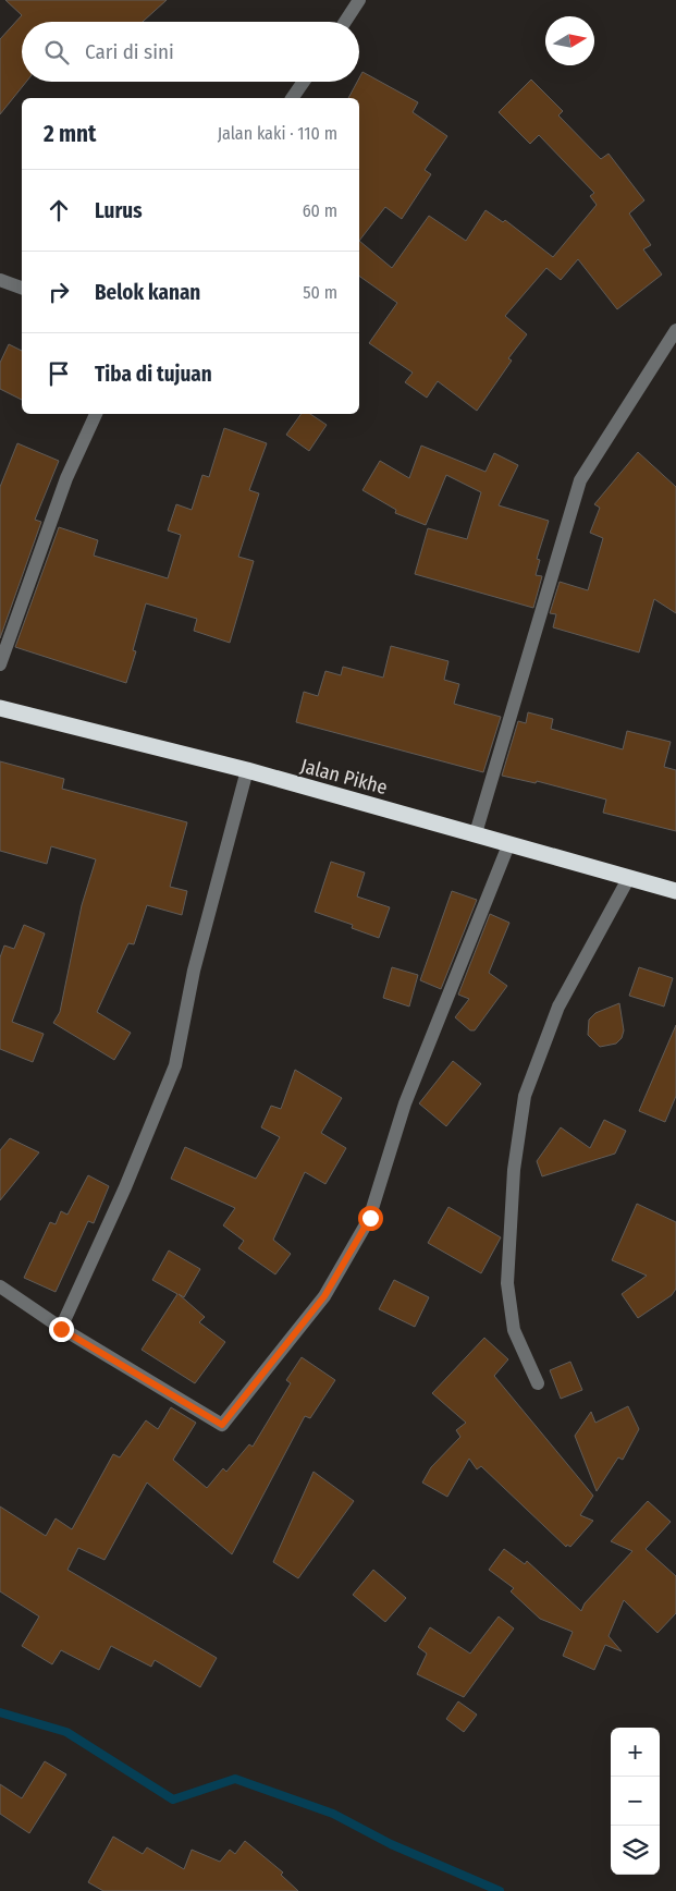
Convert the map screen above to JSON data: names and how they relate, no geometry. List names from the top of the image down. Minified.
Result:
{"streets":{"highway":["Jalan Pikhe"]},"north":"right","page":{"search":"Cari di sini","heading":["2 mnt","Jalan kaki · 110 m"],"list":[["Lurus","60 m"],["Belok kanan","50 m"],"Tiba di tujuan"],"map_buttons":["+","−"]}}
